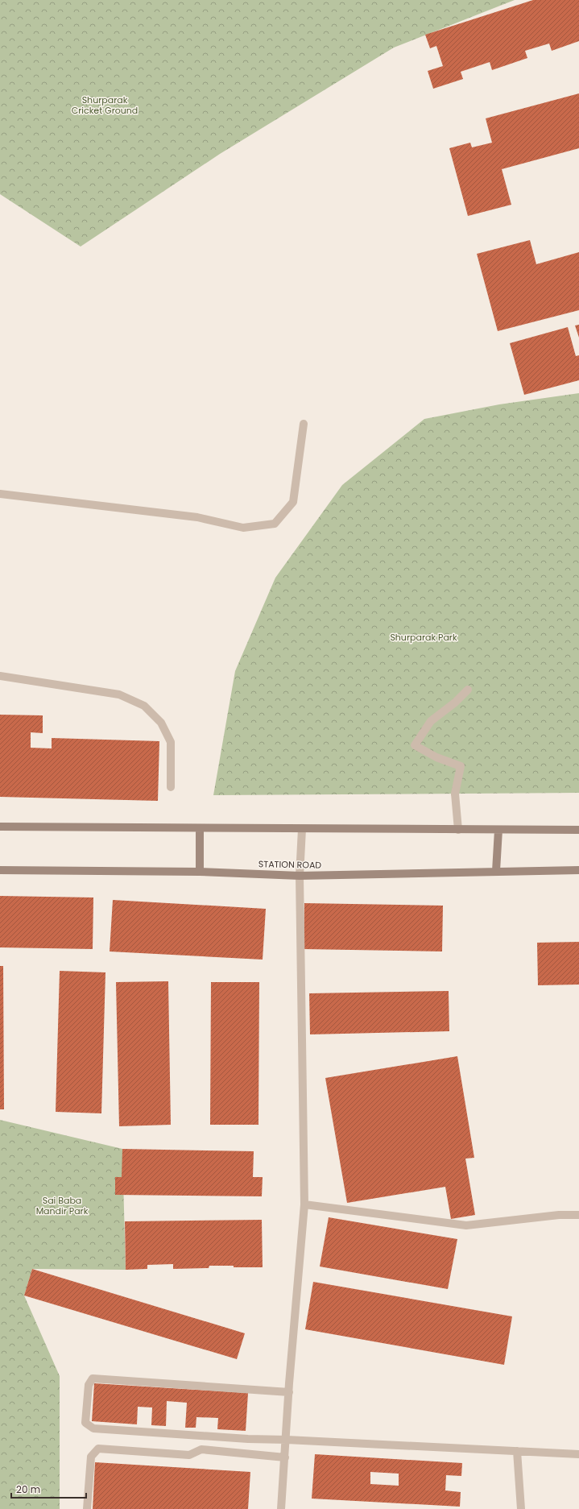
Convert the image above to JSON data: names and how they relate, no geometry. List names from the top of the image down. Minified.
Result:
{"streets":{"main road":["STATION ROAD"]},"parks":["Shurparak Cricket Ground","Shurparak Park","Sai Baba Mandir Park"],"scale_bar":"20 m"}
